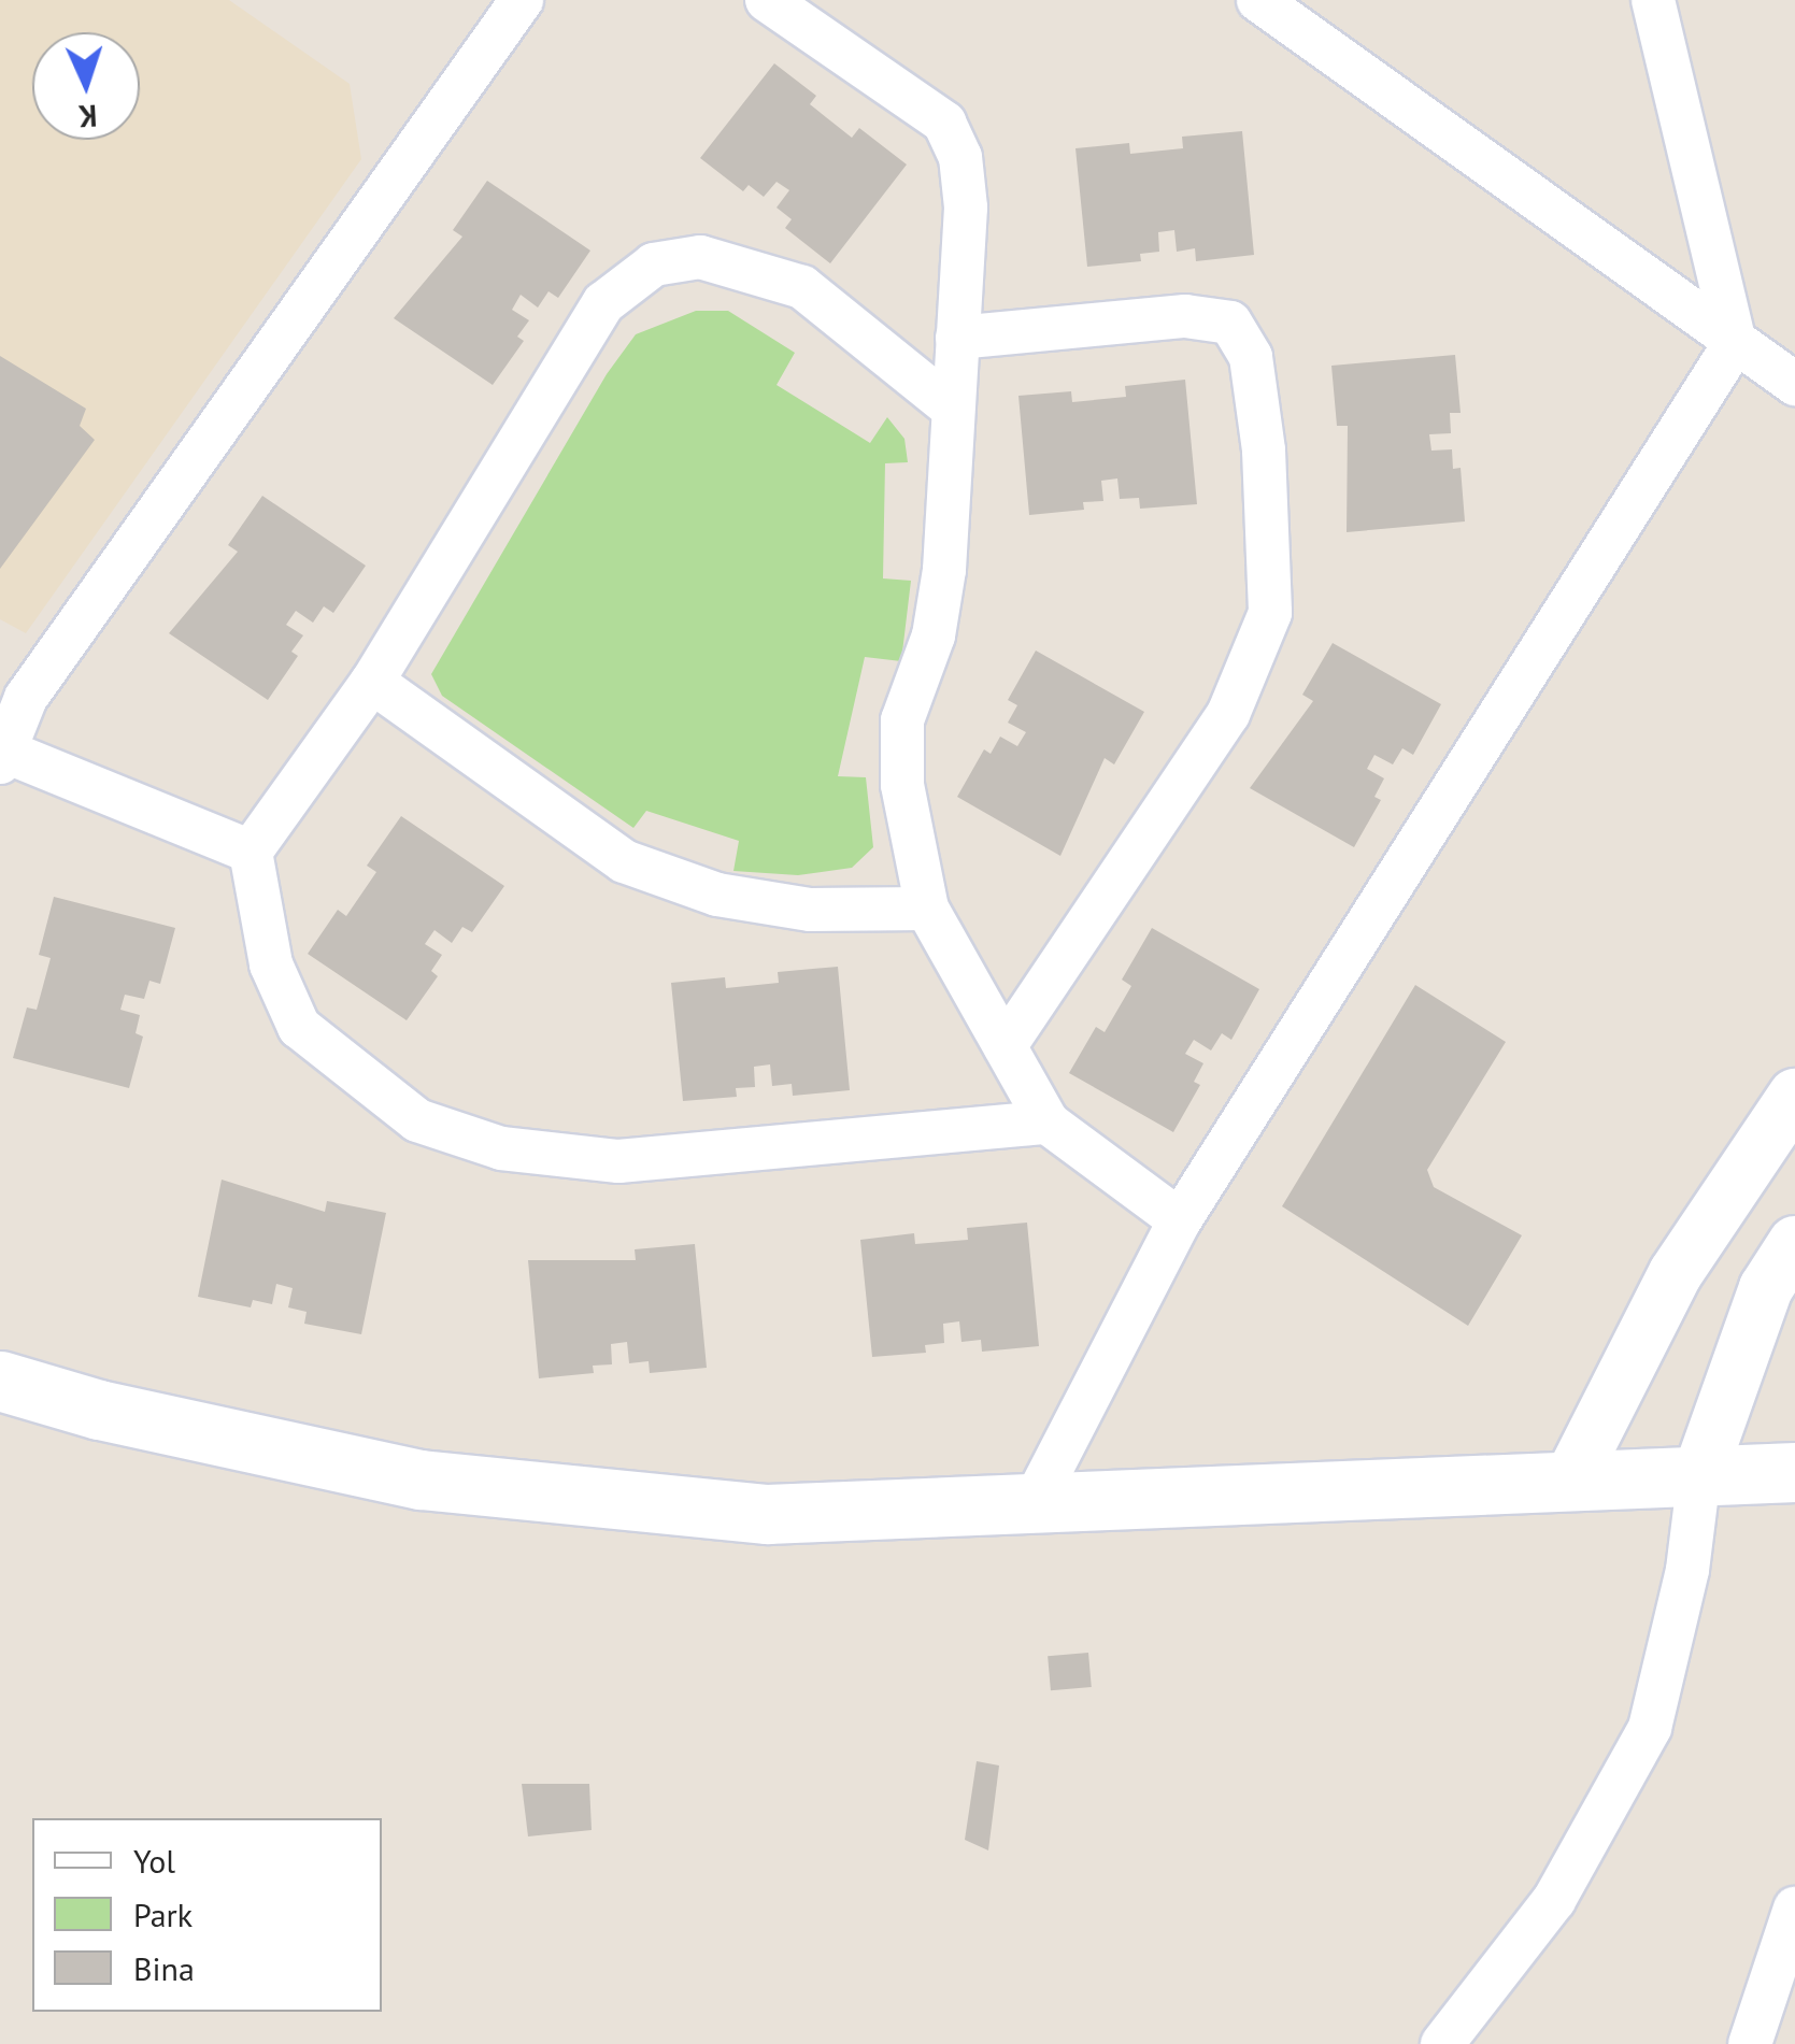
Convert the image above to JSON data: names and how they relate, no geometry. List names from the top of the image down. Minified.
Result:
{"legend":["Yol","Park","Bina"],"north":"bottom"}
